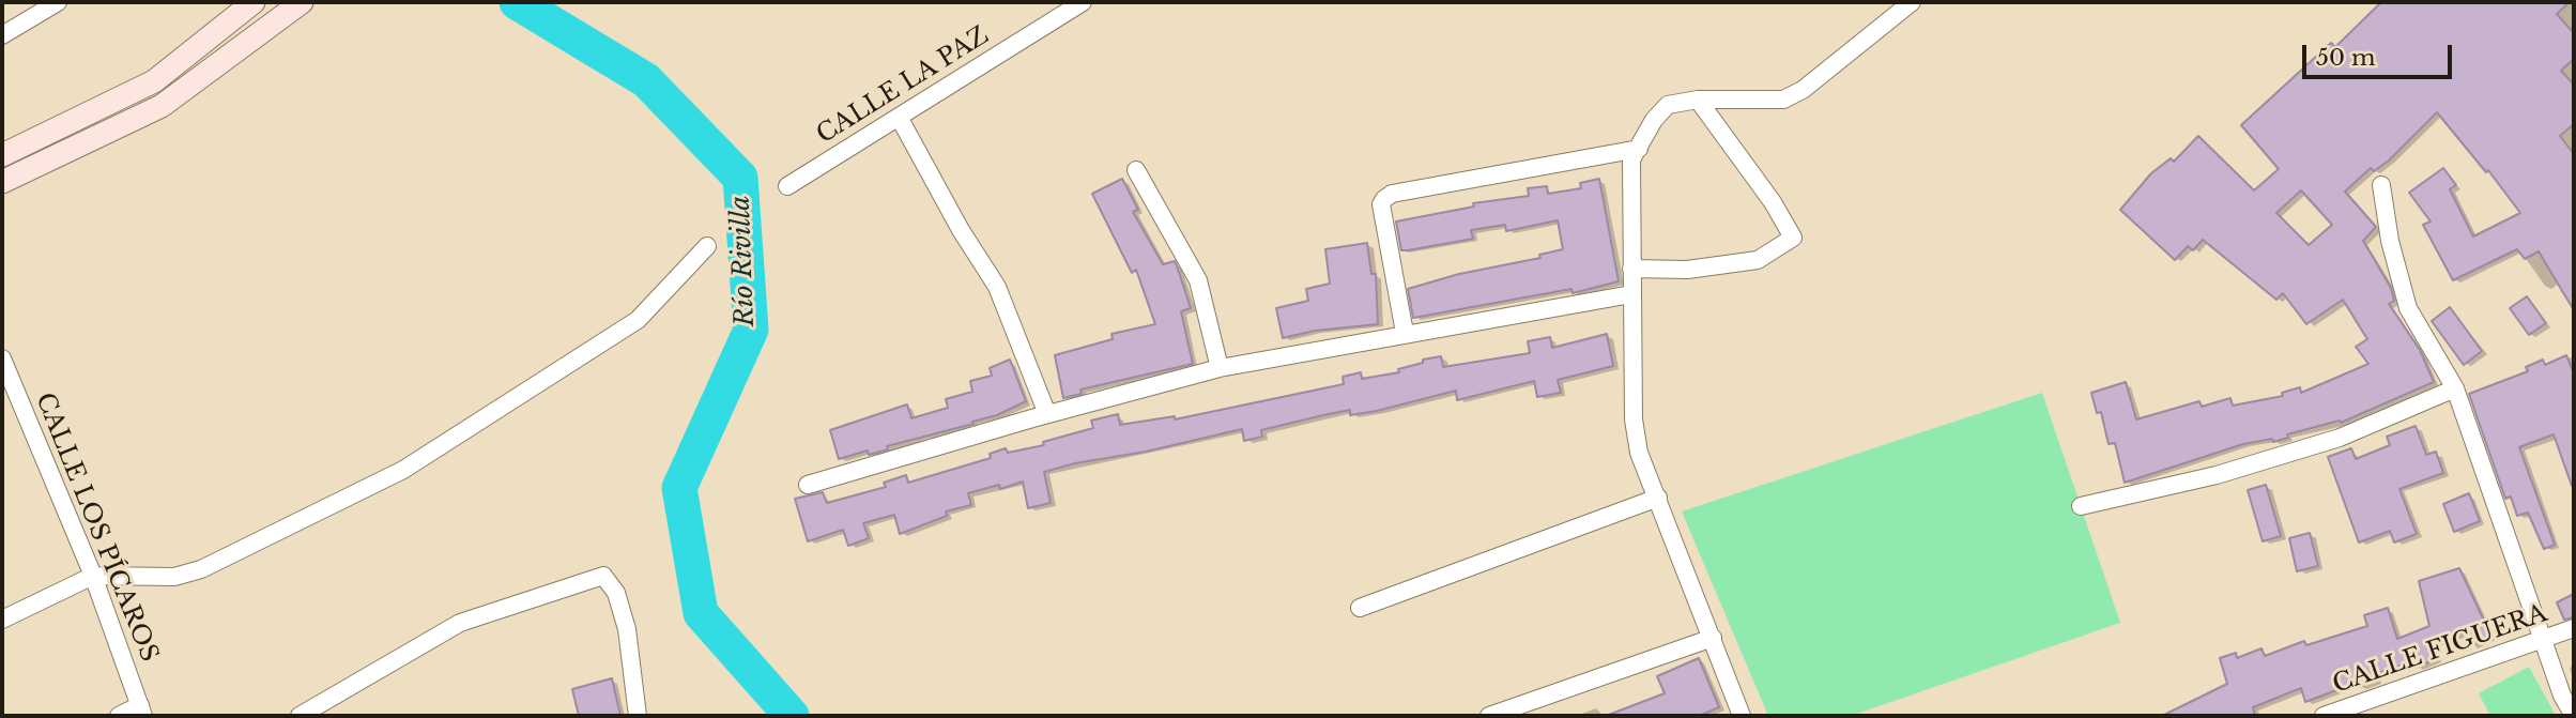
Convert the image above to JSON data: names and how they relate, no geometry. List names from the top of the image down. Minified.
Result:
{"streets":{"street":["CALLE LA PAZ","CALLE LOS PÍCAROS","CALLE FIGUERA"]},"water":["Río Rivilla"],"scale_bar":"50 m"}
